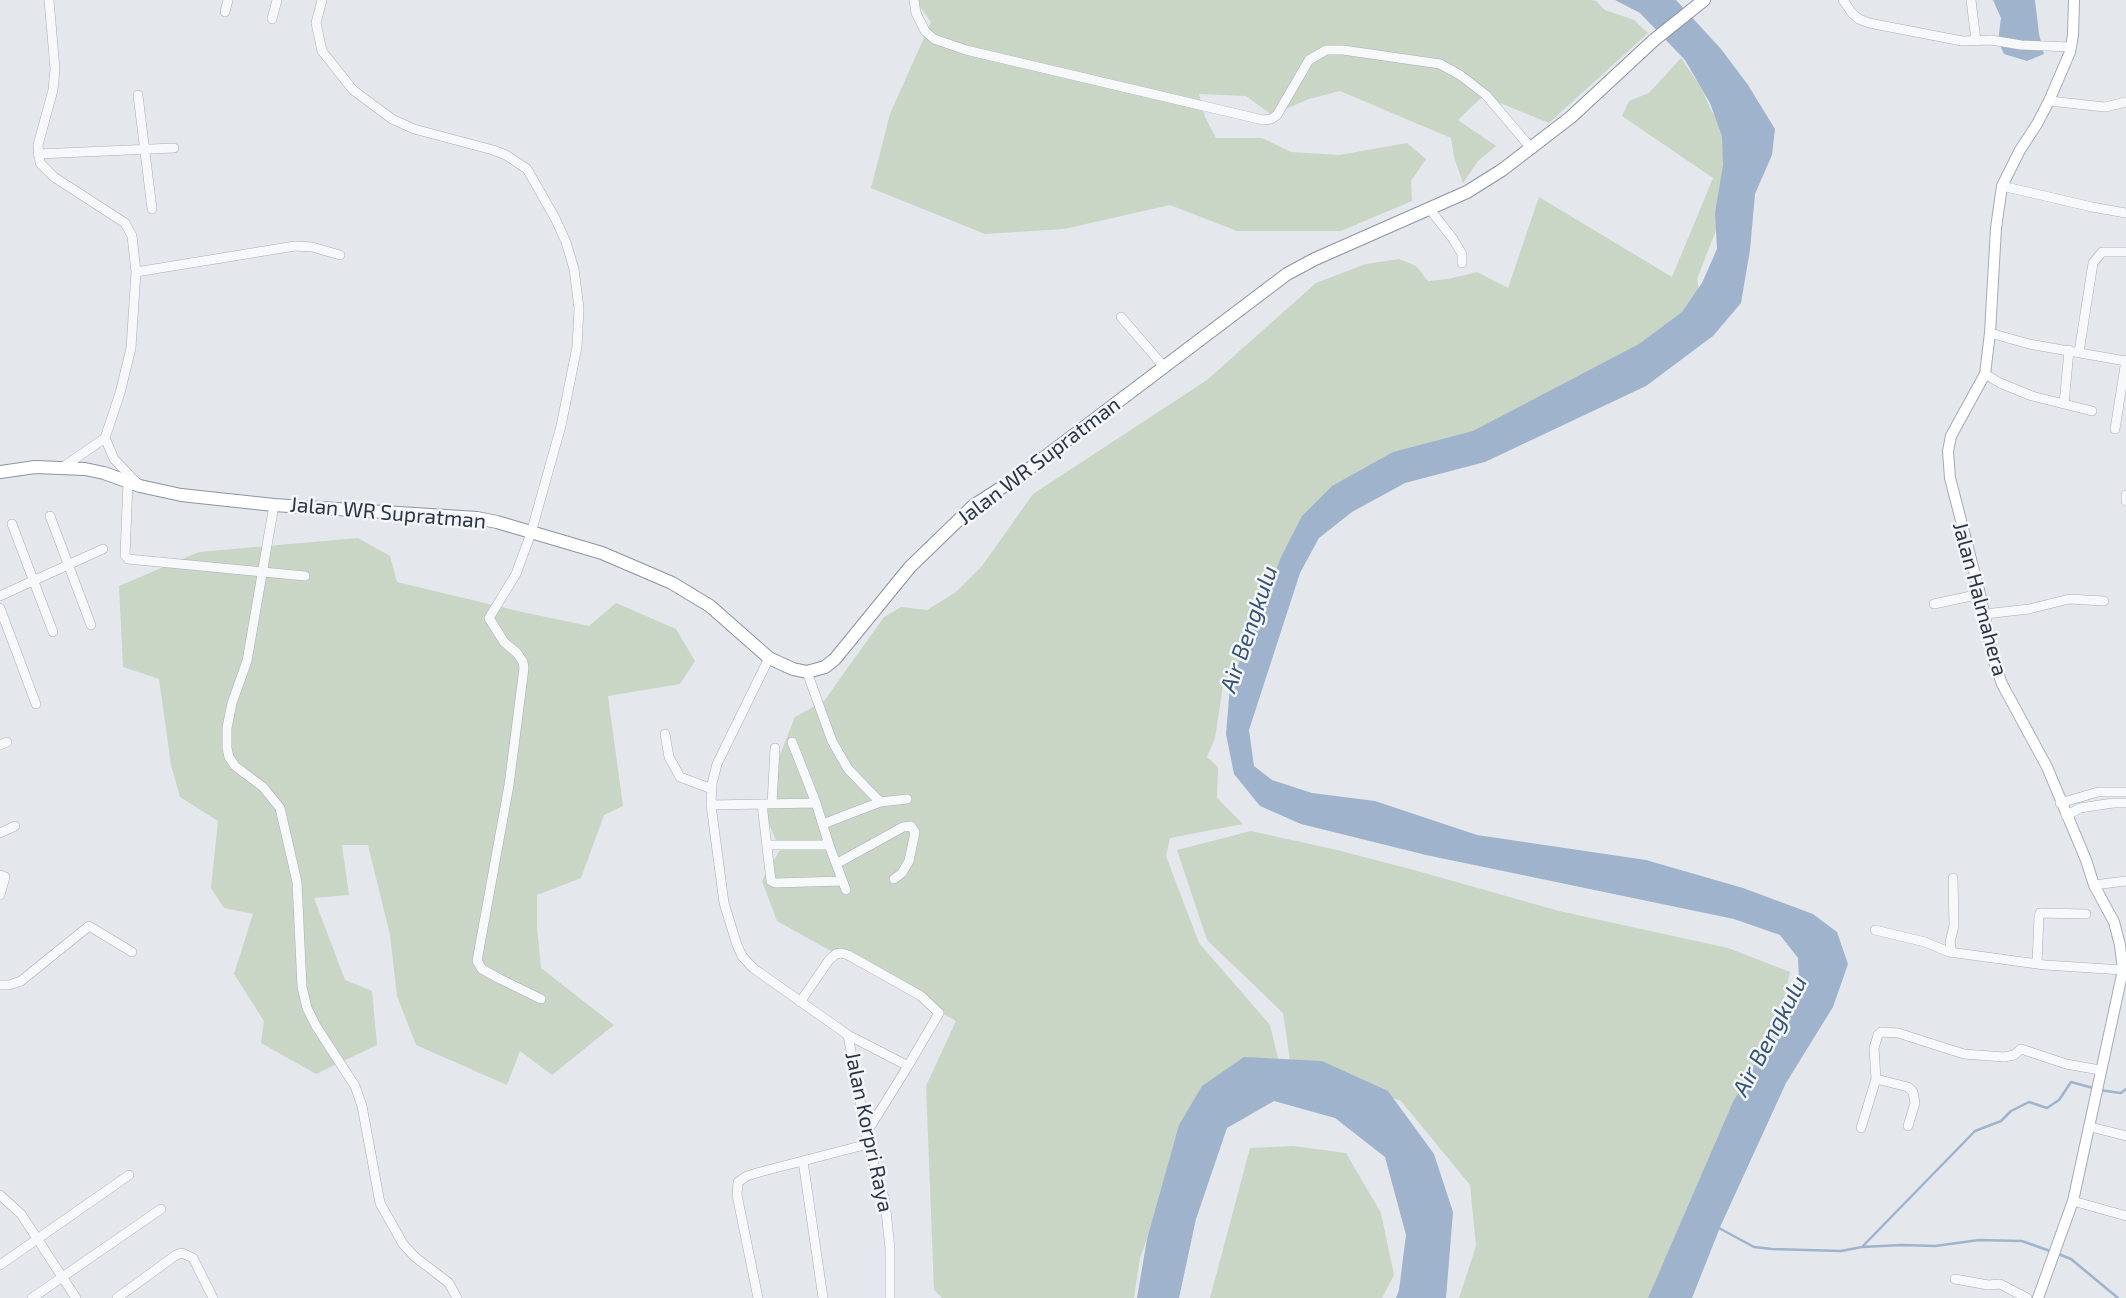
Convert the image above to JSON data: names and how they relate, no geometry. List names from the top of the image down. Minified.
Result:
{"streets":{"highway":["Jalan WR Supratman"],"main road":["Jalan Halmahera"],"street":["Jalan Korpri Raya"]},"crossings":[["Jalan WR Supratman","Jalan Korpri Raya"]],"water":["Air Bengkulu"]}
